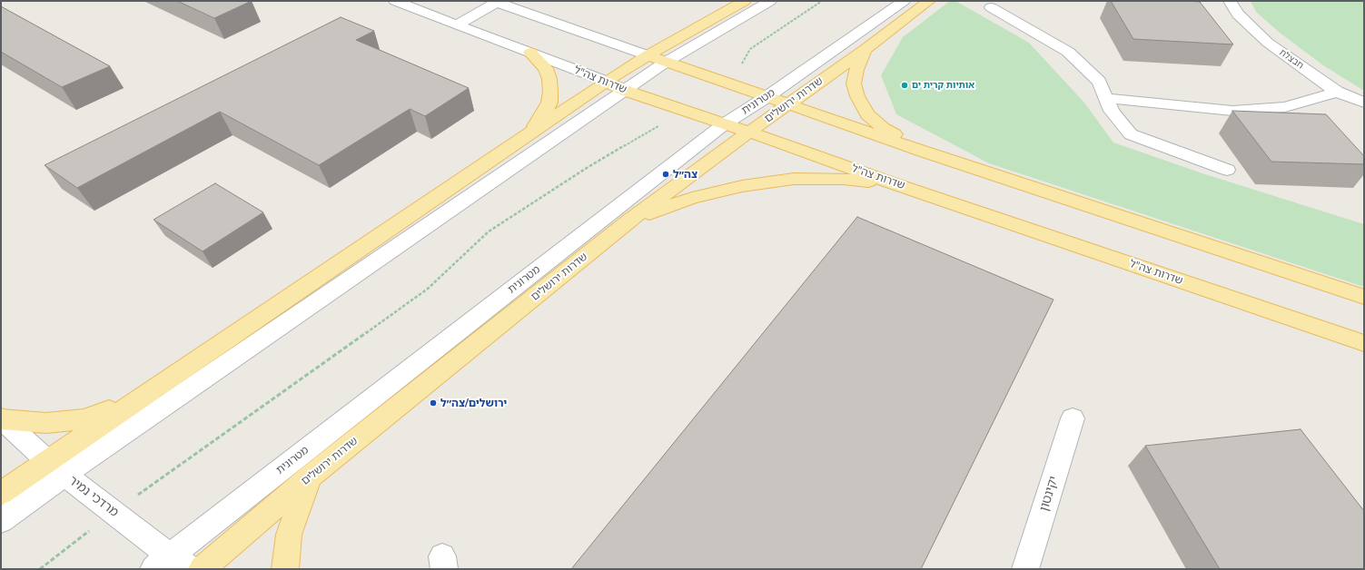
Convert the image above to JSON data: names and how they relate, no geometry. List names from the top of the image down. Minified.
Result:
{"streets":{"main road":["שדרות צה\"ל","שדרות ירושלים"],"street":["חבצלת","מטרונית","יקינטון","מרדכי נמיר"]},"crossings":[["שדרות צה\"ל","שדרות ירושלים"],["שדרות צה\"ל","מטרונית"],["מטרונית","מרדכי נמיר"]],"places":["אותיות קרית ים","צה״ל","ירושלים/צה״ל"]}
